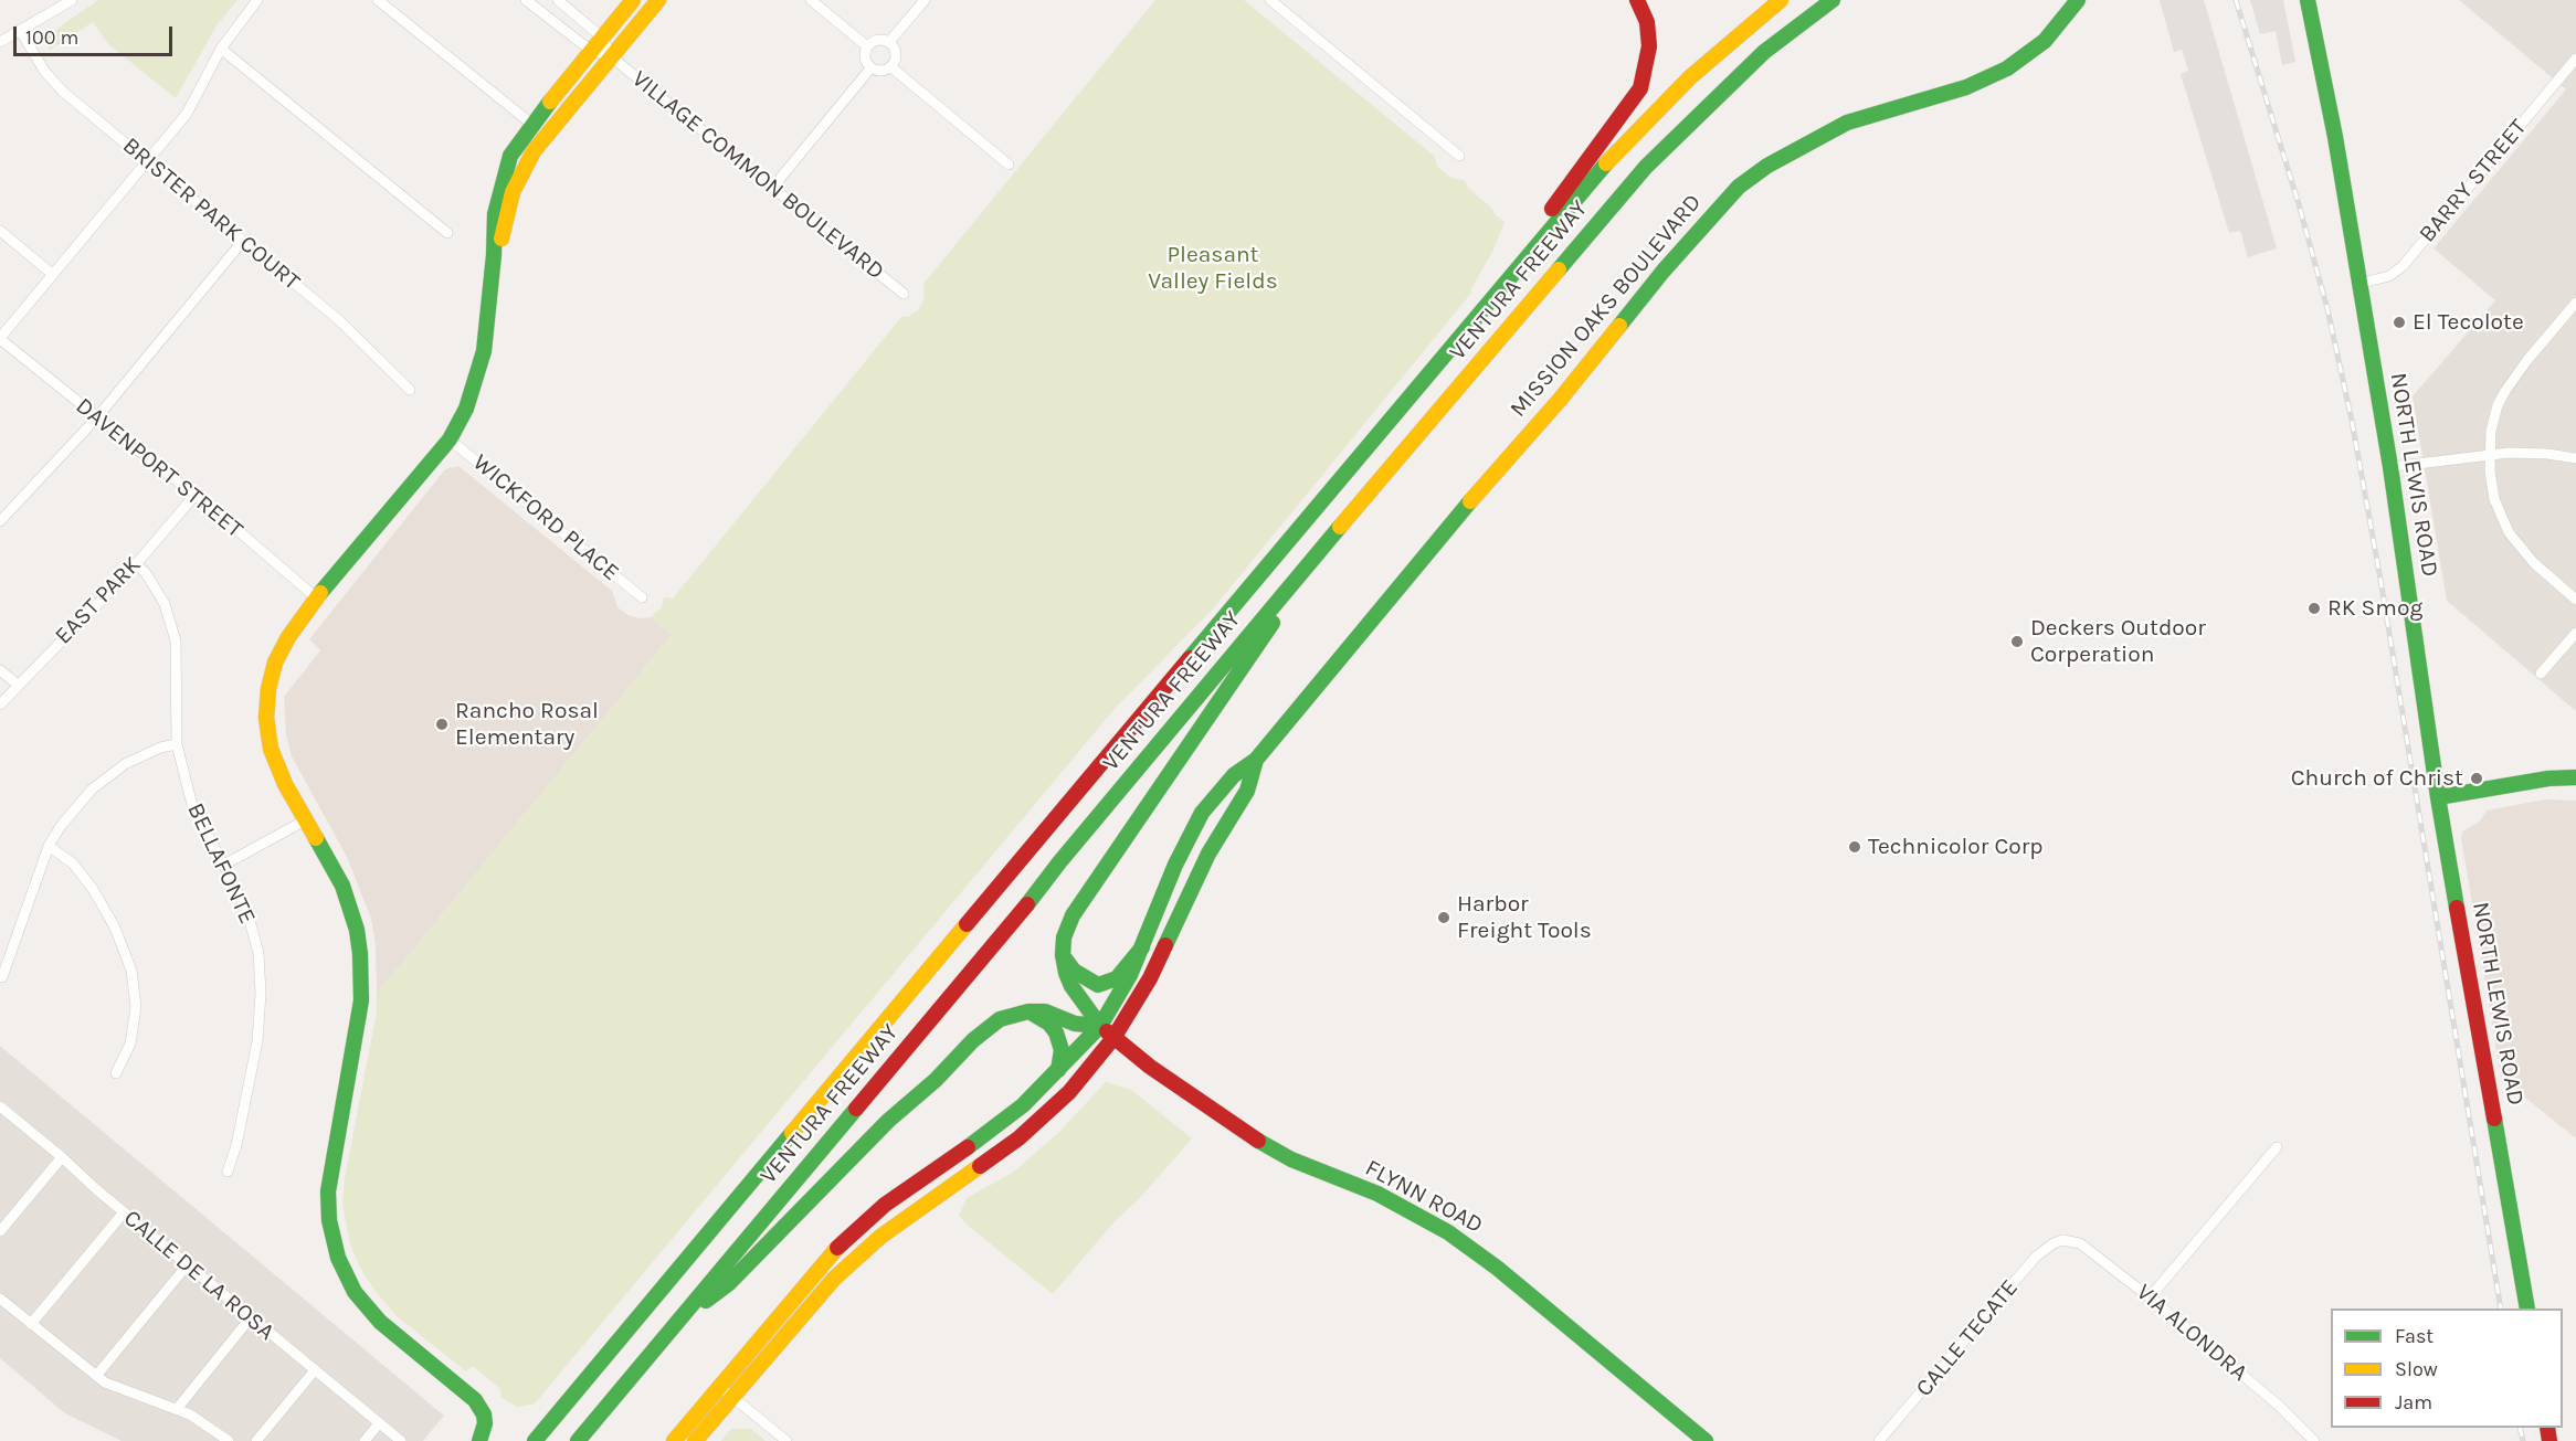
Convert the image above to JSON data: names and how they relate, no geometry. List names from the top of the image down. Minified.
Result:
{"streets":{"main road":["VENTURA FREEWAY","MISSION OAKS BOULEVARD","NORTH LEWIS ROAD","FLYNN ROAD"],"street":["VILLAGE COMMON BOULEVARD","BARRY STREET","BRISTER PARK COURT","DAVENPORT STREET","WICKFORD PLACE","EAST PARK","BELLAFONTE","CALLE DE LA ROSA","VIA ALONDRA","CALLE TECATE"]},"crossings":[["BARRY STREET","NORTH LEWIS ROAD"],["MISSION OAKS BOULEVARD","FLYNN ROAD"],["DAVENPORT STREET","EAST PARK"],["EAST PARK","BELLAFONTE"],["VIA ALONDRA","CALLE TECATE"]],"parks":["Pleasant Valley Fields"],"places":["El Tecolote","RK Smog","Deckers Outdoor Corperation","Rancho Rosal Elementary","Church of Christ","Technicolor Corp","Harbor Freight Tools"],"legend":["Fast","Slow","Jam"],"scale_bar":"100 m"}
